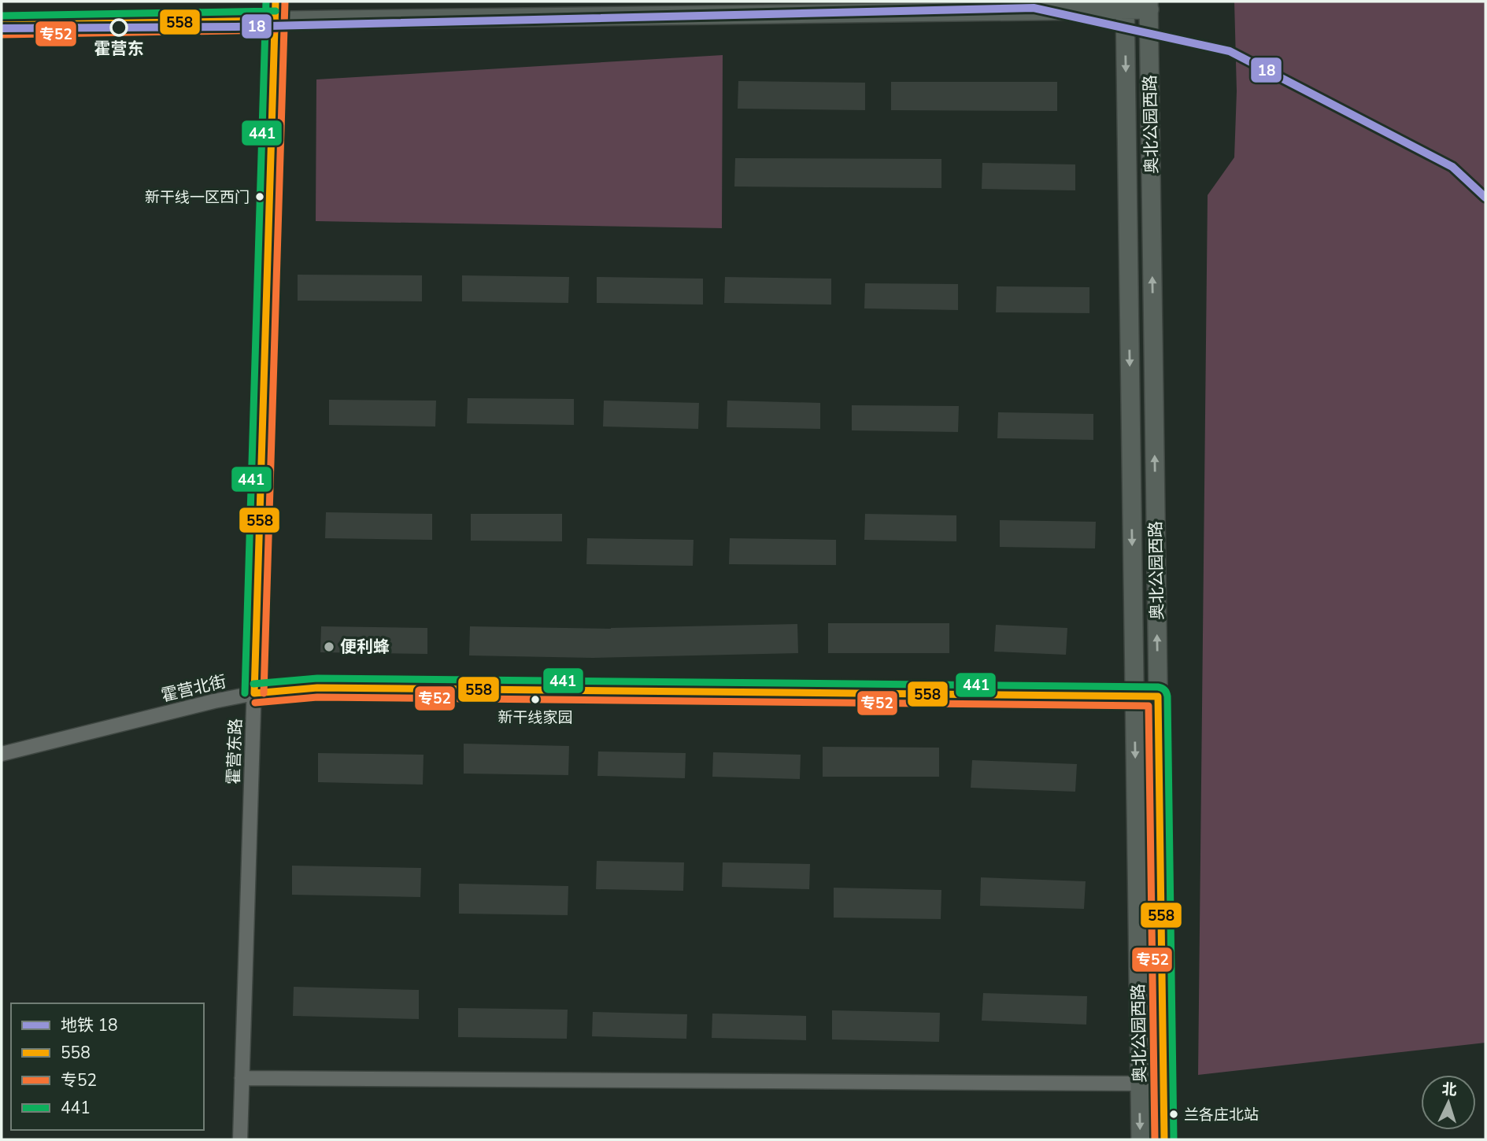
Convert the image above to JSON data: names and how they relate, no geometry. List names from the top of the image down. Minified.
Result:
{"streets":{"main road":["奥北公园西路"],"street":["霍营北街","霍营东路"]},"crossings":[["奥北公园西路","霍营北街"],["霍营北街","霍营东路"]],"places":["霍营东","新干线一区西门","便利蜂","新干线家园","兰各庄北站"],"lines":["transit line 558","transit line 专52","transit line 441","metro line 18"],"legend":["地铁 18","558","专52","441"],"north":"top"}
